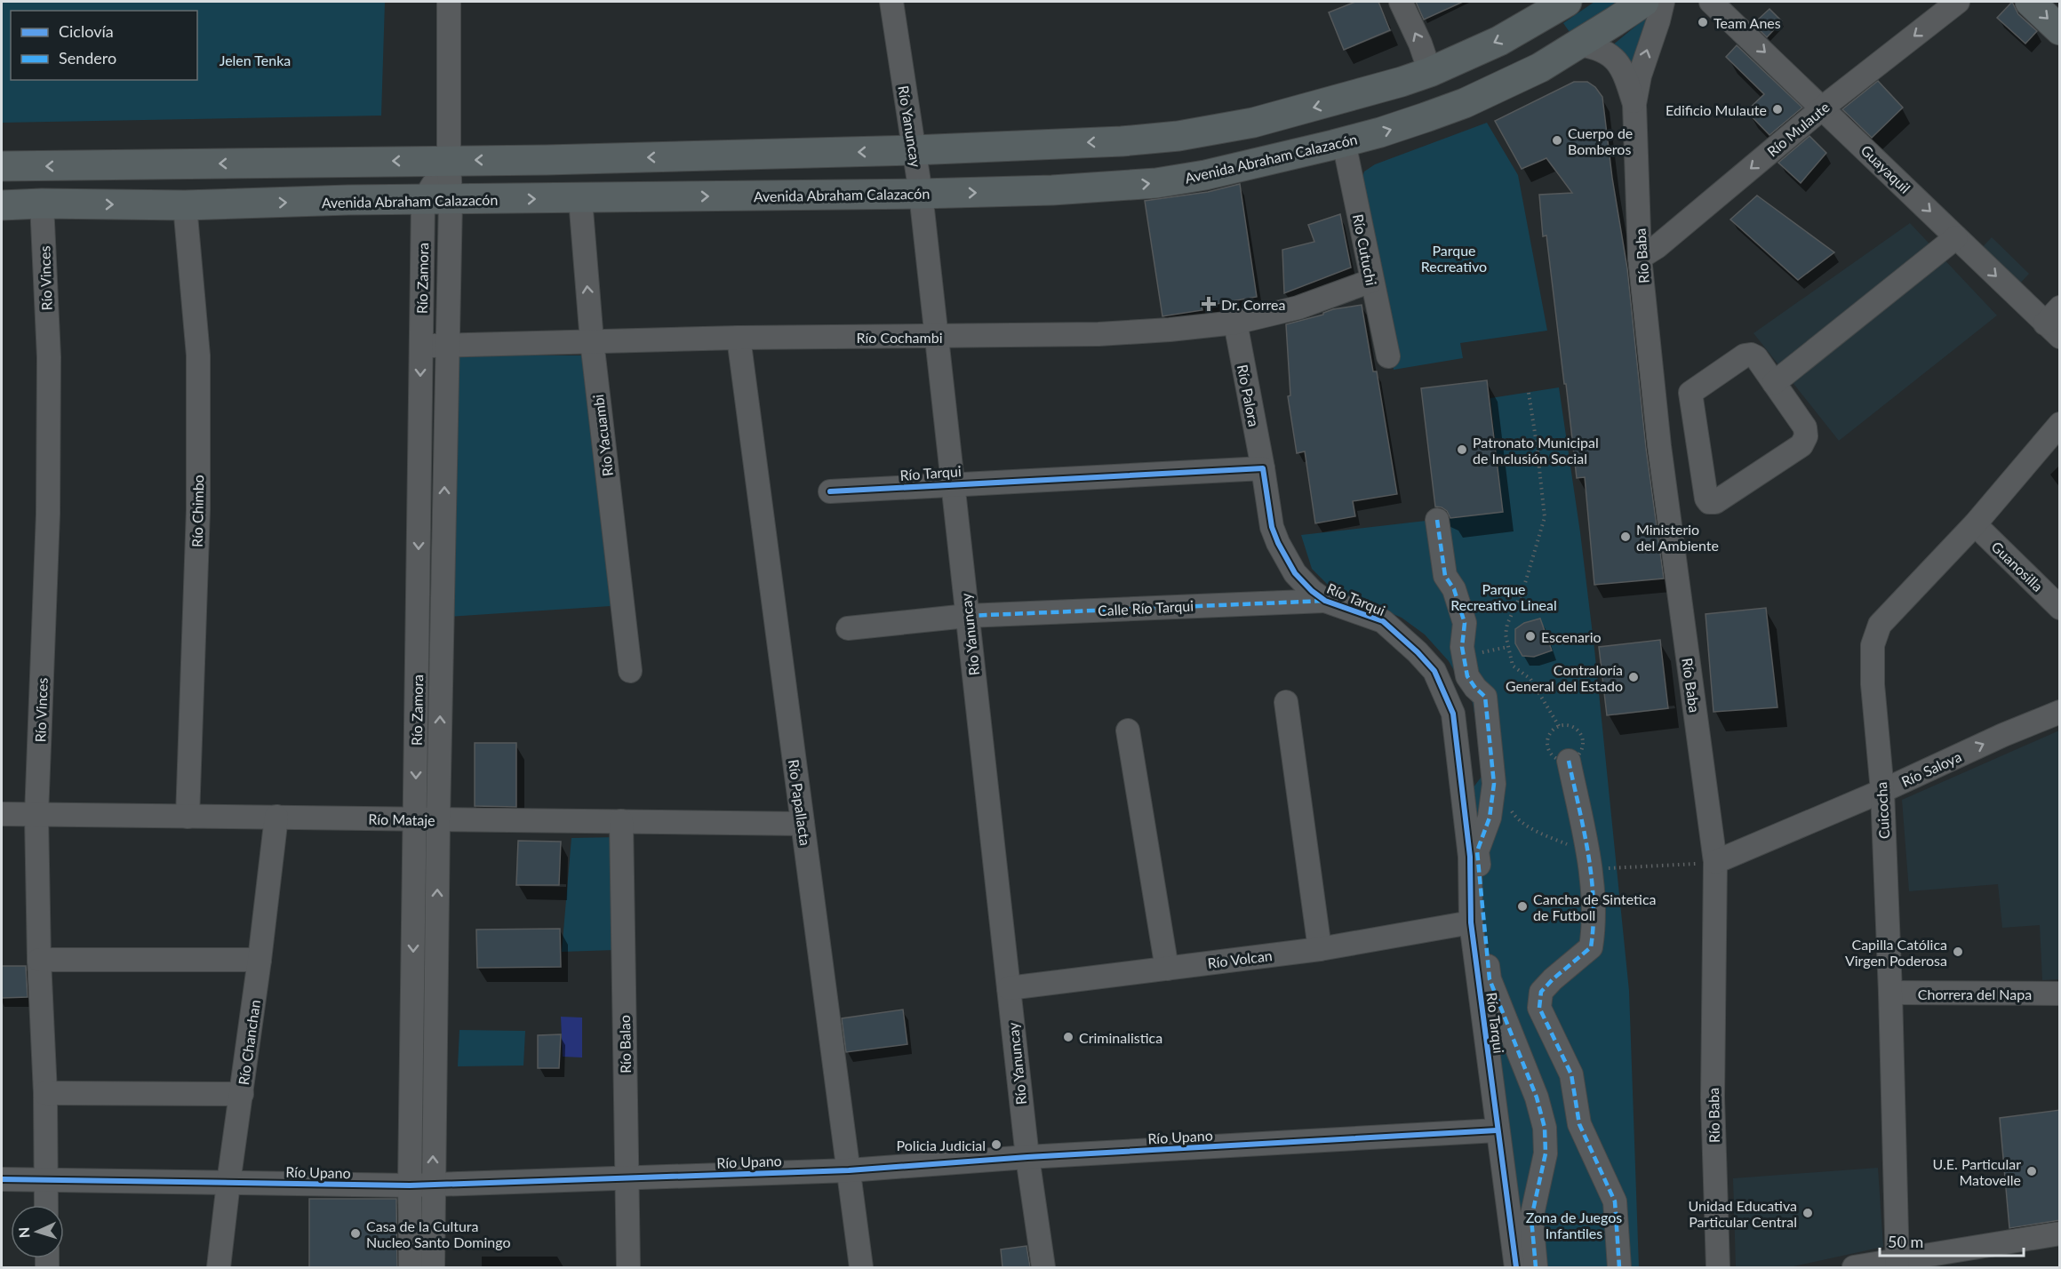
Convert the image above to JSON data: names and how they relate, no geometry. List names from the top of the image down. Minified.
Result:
{"streets":{"main road":["Avenida Abraham Calazacón"],"street":["Río Yanuncay","Río Mulaute","Guayaquil","Río Cutuchi","Río Baba","Río Vinces","Río Zamora","Río Cochambi","Río Palora","Río Yacuambi","Río Tarqui","Río Chimbo","Guanosilla","Calle Río Tarqui","Río Saloya","Río Papallacta","Cuicocha","Río Mataje","Río Volcan","Chorrera del Napa","Río Chanchan","Río Balao","Río Upano"]},"crossings":[["Río Yanuncay","Avenida Abraham Calazacón"],["Río Yanuncay","Río Cochambi"],["Río Yanuncay","Río Tarqui"],["Río Yanuncay","Calle Río Tarqui"],["Río Yanuncay","Río Volcan"],["Río Yanuncay","Río Upano"],["Río Mulaute","Guayaquil"],["Río Mulaute","Río Baba"],["Avenida Abraham Calazacón","Río Cutuchi"],["Avenida Abraham Calazacón","Río Baba"],["Avenida Abraham Calazacón","Río Vinces"],["Avenida Abraham Calazacón","Río Zamora"],["Avenida Abraham Calazacón","Río Yacuambi"],["Avenida Abraham Calazacón","Río Chimbo"],["Río Cutuchi","Río Cochambi"],["Río Baba","Río Saloya"],["Río Vinces","Río Mataje"],["Río Vinces","Río Upano"],["Río Zamora","Río Cochambi"],["Río Zamora","Río Mataje"],["Río Zamora","Río Upano"],["Río Cochambi","Río Palora"],["Río Cochambi","Río Yacuambi"],["Río Cochambi","Río Papallacta"],["Río Palora","Río Tarqui"],["Río Tarqui","Calle Río Tarqui"],["Río Tarqui","Río Volcan"],["Río Tarqui","Río Upano"],["Río Chimbo","Río Mataje"],["Guanosilla","Cuicocha"],["Río Saloya","Cuicocha"],["Río Papallacta","Río Mataje"],["Río Papallacta","Río Upano"],["Cuicocha","Chorrera del Napa"],["Río Mataje","Río Chanchan"],["Río Mataje","Río Balao"],["Río Chanchan","Río Upano"],["Río Balao","Río Upano"]],"one_way":["Guayaquil","Río Saloya"],"parks":["Jelen Tenka","Parque Recreativo","Parque Recreativo Lineal","Zona de Juegos Infantiles"],"places":{"other":["Team Anes","Edificio Mulaute","Cuerpo de Bomberos","Patronato Municipal de Inclusión Social","Ministerio del Ambiente","Escenario","Contraloría General del Estado","Cancha de Sintetica de Futboll","Capilla Católica Virgen Poderosa","Criminalistica","Policia Judicial","U.E. Particular Matovelle","Unidad Educativa Particular Central","Casa de la Cultura Nucleo Santo Domingo"],"health":["Dr. Correa"]},"legend":["Ciclovía","Sendero"],"scale_bar":"50 m","north":"left"}
